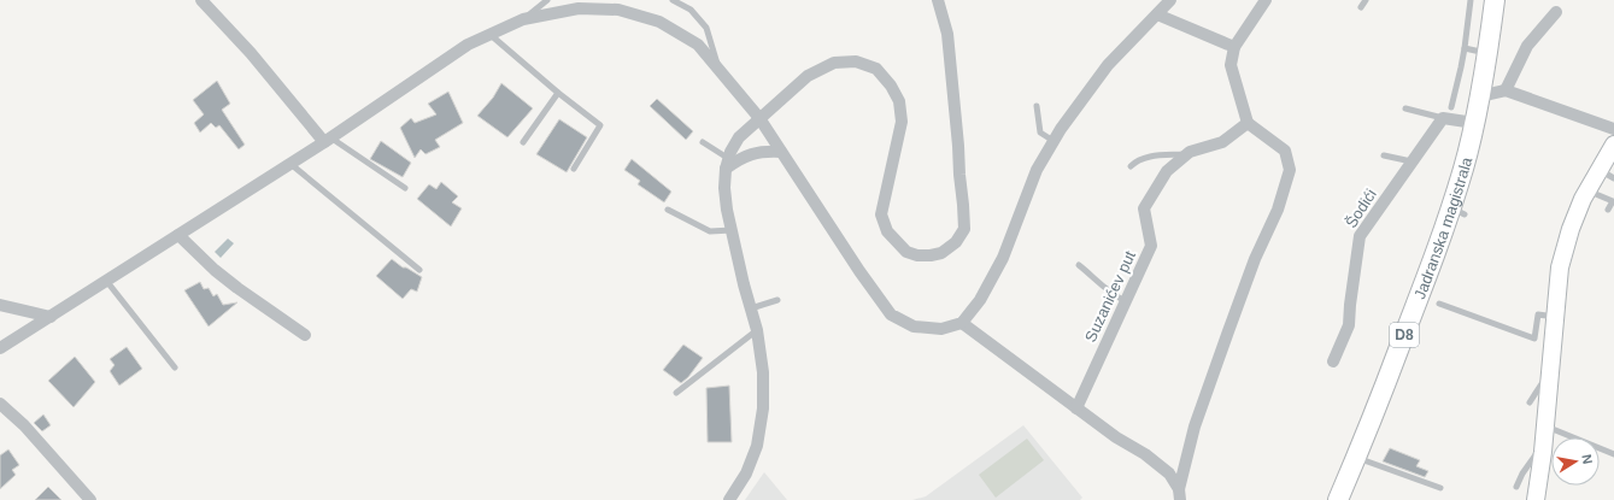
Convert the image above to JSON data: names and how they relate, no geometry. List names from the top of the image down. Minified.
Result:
{"streets":{"main road":["Jadranska magistrala","D8"],"street":["Šodići","Suzanićev put"]},"north":"right"}
